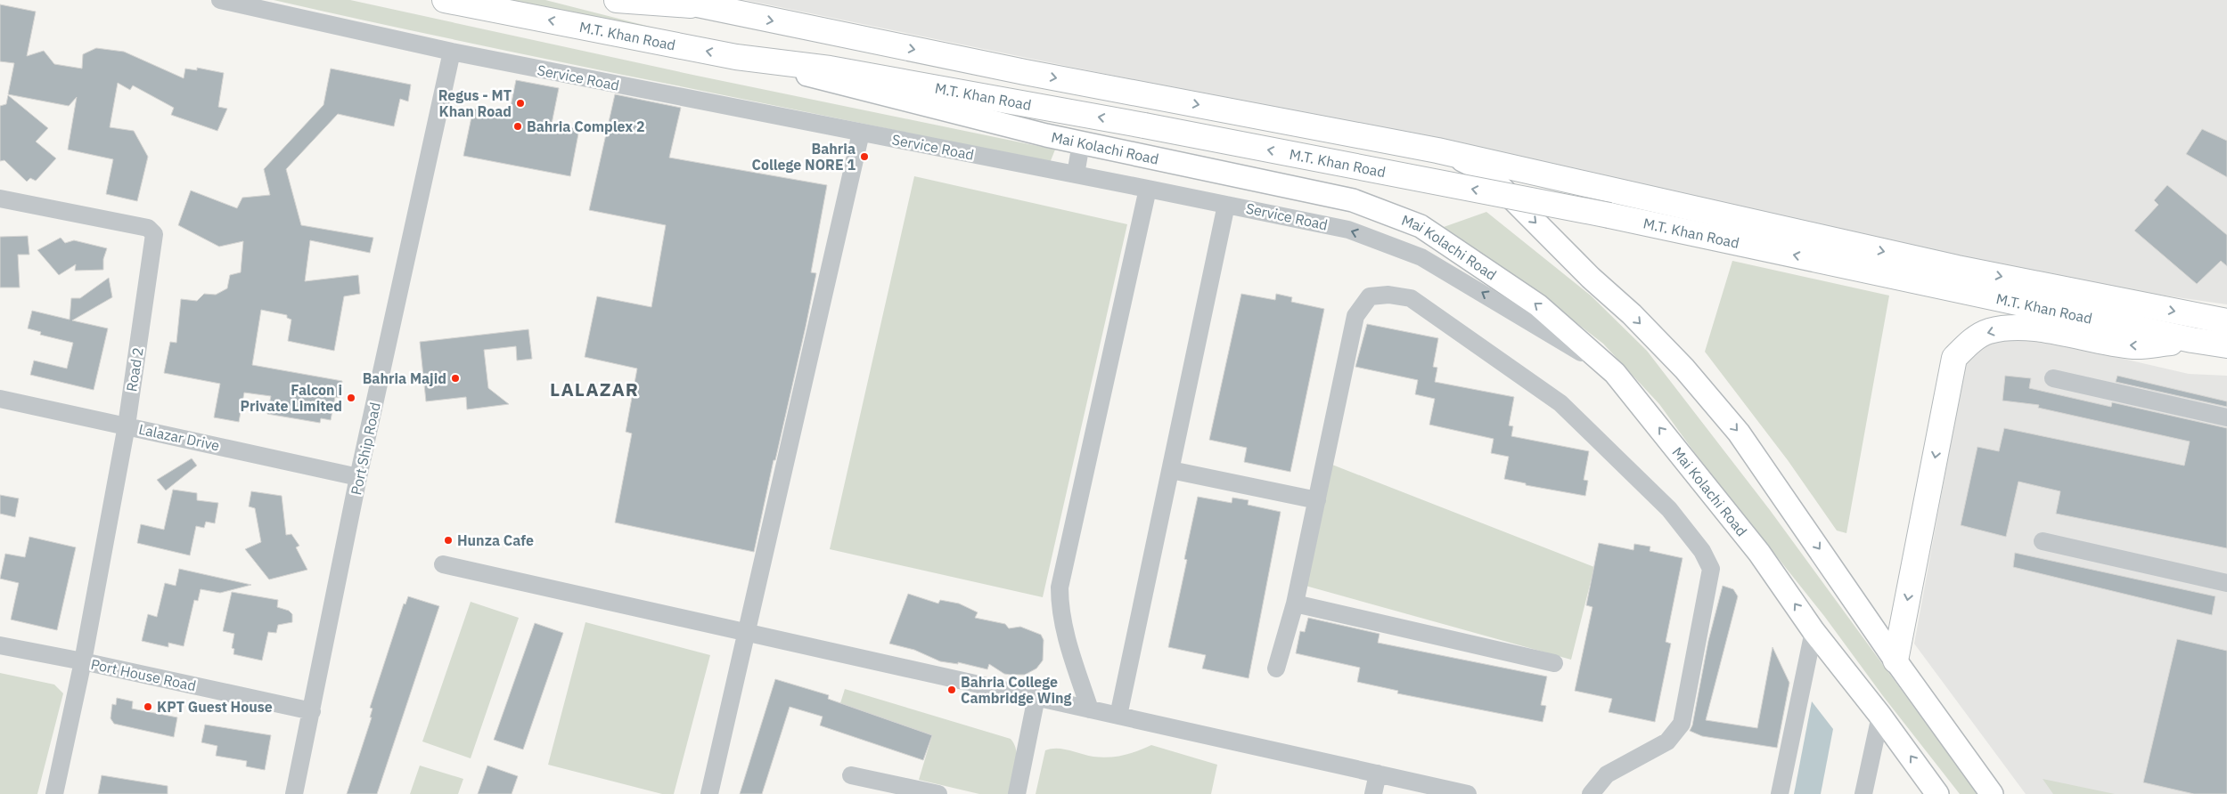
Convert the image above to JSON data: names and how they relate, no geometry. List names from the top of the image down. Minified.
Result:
{"streets":{"highway":["M.T. Khan Road"],"main road":["Mai Kolachi Road"],"street":["Service Road","Road 2","Lalazar Drive","Port Ship Road","Port House Road"]},"crossings":[["M.T. Khan Road","Mai Kolachi Road"],["Service Road","Mai Kolachi Road"],["Service Road","Port Ship Road"],["Road 2","Lalazar Drive"],["Road 2","Port House Road"],["Lalazar Drive","Port Ship Road"],["Port Ship Road","Port House Road"]],"districts":["LALAZAR"],"places":["Regus - MT Khan Road","Bahria Complex 2","Bahria College NORE 1","Bahria Majid","Falcon i Private Limited","Hunza Cafe","Bahria College Cambridge Wing","KPT Guest House"]}
